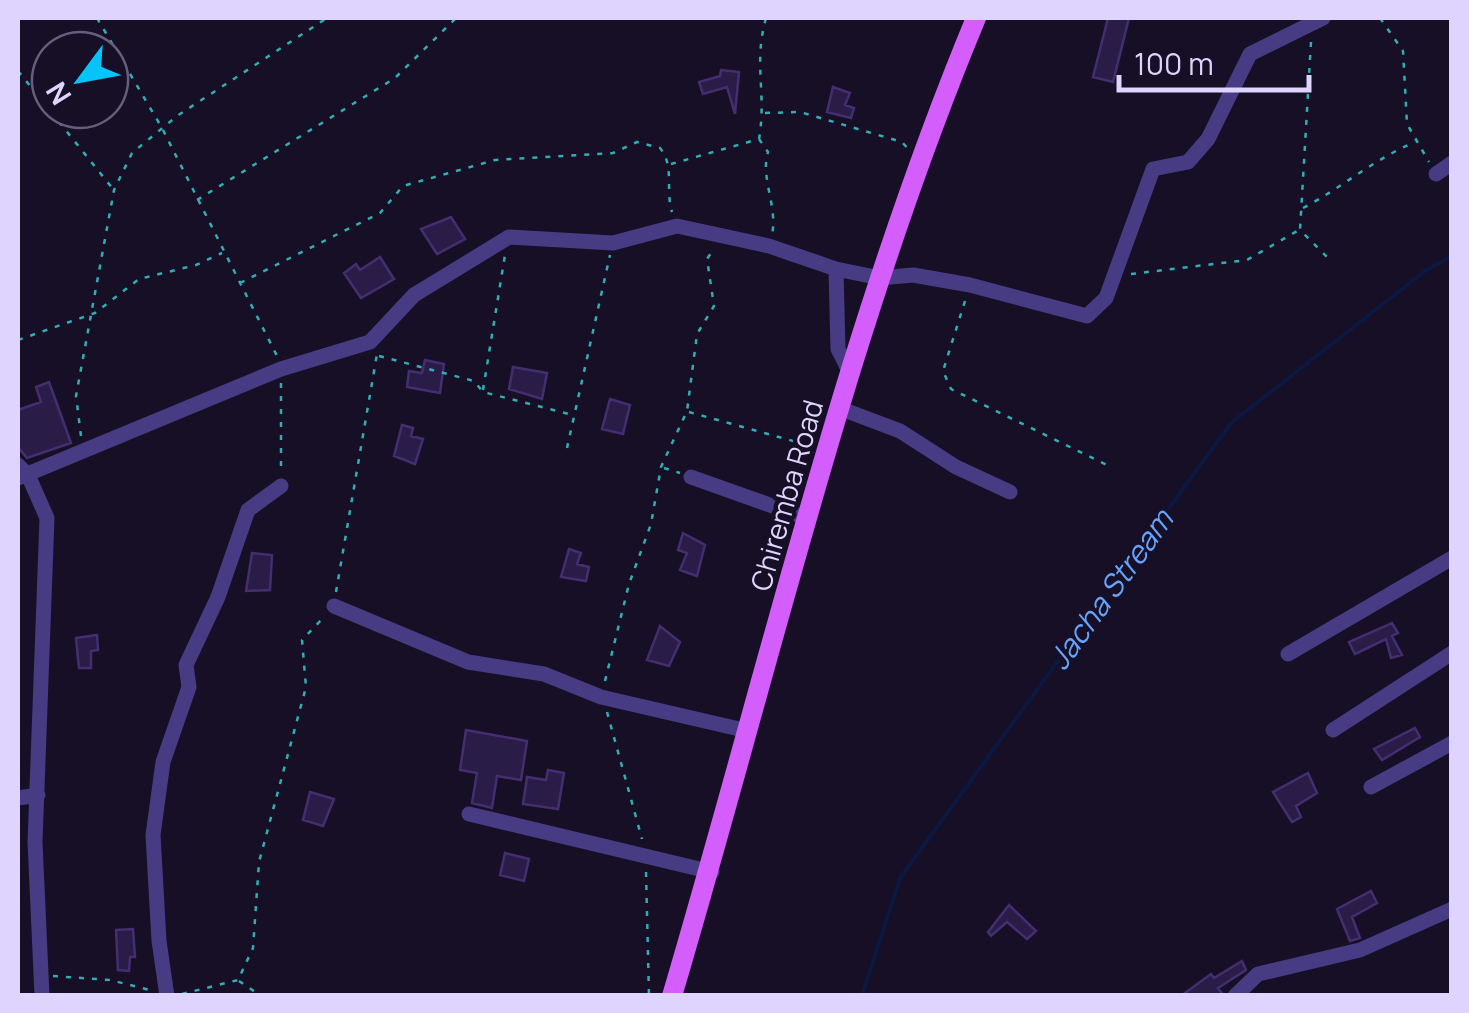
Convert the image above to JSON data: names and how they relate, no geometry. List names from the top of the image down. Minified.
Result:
{"streets":{"main road":["Chiremba Road"]},"water":["Jacha Stream"],"scale_bar":"100 m","north":"bottom left"}
